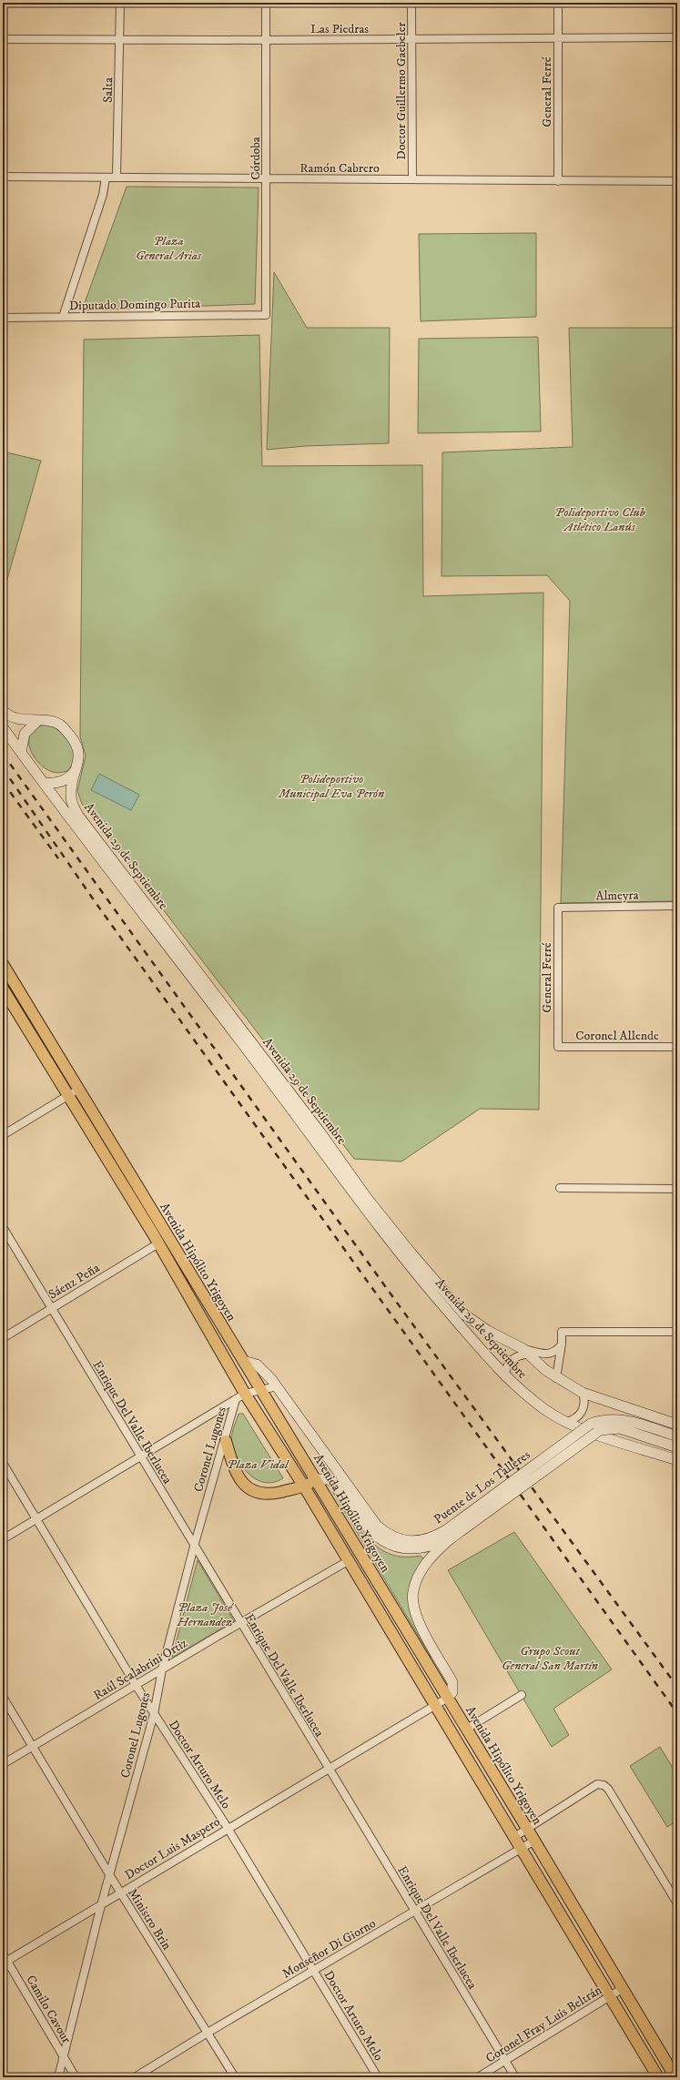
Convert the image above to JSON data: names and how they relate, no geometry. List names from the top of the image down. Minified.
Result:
{"streets":{"main road":["Avenida Hipólito Yrigoyen"],"street":["Las Piedras","Salta","Doctor Guillermo Gaebeler","General Ferré","Córdoba","Ramón Cabrero","Diputado Domingo Purita","Avenida 29 de Septiembre","Almeyra","Coronel Allende","Sáenz Peña","Enrique Del Valle Iberlucea","Coronel Lugones","Puente de Los Talleres","Raúl Scalabrini Ortiz","Doctor Arturo Melo","Doctor Luis Maspero","Ministro Brin","Monseñor Di Giorno","Camilo Cavour","Coronel Fray Luis Beltrán"]},"crossings":[["Las Piedras","Salta"],["Las Piedras","Doctor Guillermo Gaebeler"],["Las Piedras","General Ferré"],["Las Piedras","Córdoba"],["Salta","Ramón Cabrero"],["Doctor Guillermo Gaebeler","Ramón Cabrero"],["General Ferré","Ramón Cabrero"],["General Ferré","Almeyra"],["General Ferré","Coronel Allende"],["Córdoba","Ramón Cabrero"],["Córdoba","Diputado Domingo Purita"],["Avenida Hipólito Yrigoyen","Sáenz Peña"],["Avenida Hipólito Yrigoyen","Coronel Lugones"],["Avenida Hipólito Yrigoyen","Puente de Los Talleres"],["Avenida Hipólito Yrigoyen","Raúl Scalabrini Ortiz"],["Avenida Hipólito Yrigoyen","Doctor Luis Maspero"],["Avenida Hipólito Yrigoyen","Monseñor Di Giorno"],["Avenida Hipólito Yrigoyen","Coronel Fray Luis Beltrán"],["Sáenz Peña","Enrique Del Valle Iberlucea"],["Enrique Del Valle Iberlucea","Coronel Lugones"],["Enrique Del Valle Iberlucea","Raúl Scalabrini Ortiz"],["Enrique Del Valle Iberlucea","Doctor Luis Maspero"],["Enrique Del Valle Iberlucea","Monseñor Di Giorno"],["Enrique Del Valle Iberlucea","Coronel Fray Luis Beltrán"],["Coronel Lugones","Raúl Scalabrini Ortiz"],["Coronel Lugones","Doctor Arturo Melo"],["Coronel Lugones","Doctor Luis Maspero"],["Coronel Lugones","Ministro Brin"],["Coronel Lugones","Camilo Cavour"],["Puente de Los Talleres","Doctor Luis Maspero"],["Raúl Scalabrini Ortiz","Doctor Arturo Melo"],["Raúl Scalabrini Ortiz","Ministro Brin"],["Doctor Arturo Melo","Doctor Luis Maspero"],["Doctor Arturo Melo","Monseñor Di Giorno"],["Doctor Luis Maspero","Ministro Brin"],["Doctor Luis Maspero","Camilo Cavour"],["Ministro Brin","Monseñor Di Giorno"]],"parks":["Plaza General Arias","Polideportivo Club Atlético Lanús","Polideportivo Municipal Eva Perón","Plaza Vidal","Plaza José Hernandez","Grupo Scout General San Martín"]}
